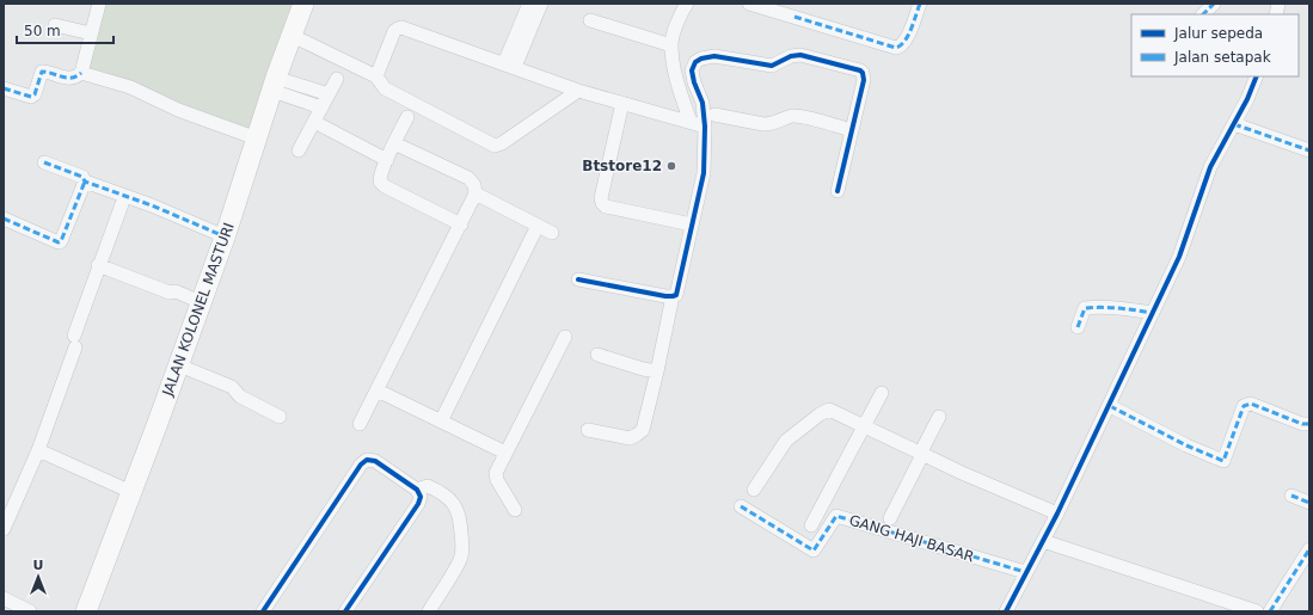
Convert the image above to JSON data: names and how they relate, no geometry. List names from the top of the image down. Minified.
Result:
{"streets":{"main road":["JALAN KOLONEL MASTURI"],"street":["GANG HAJI BASAR"]},"places":["Btstore12"],"legend":["Jalur sepeda","Jalan setapak"],"scale_bar":"50 m","north":"top"}
